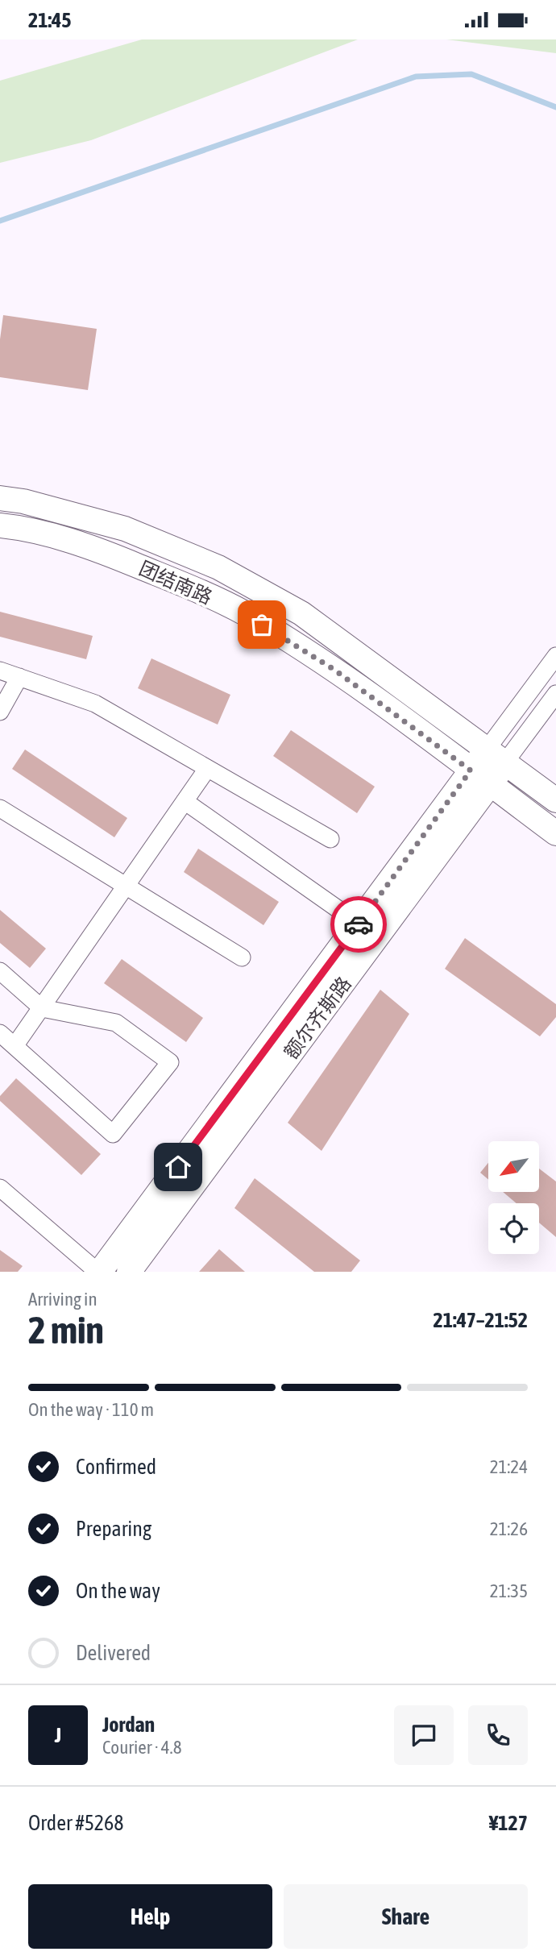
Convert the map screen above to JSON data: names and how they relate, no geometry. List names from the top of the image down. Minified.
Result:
{"streets":{"main road":["团结南路","额尔齐斯路"]},"crossings":[["团结南路","额尔齐斯路"]],"north":"bottom left","page":{"status":"21:45","heading":["2 min","Arriving in","21:47–21:52"],"panel":["Jordan","Courier · 4.8","Order #5268","¥127"],"bar":"On the way · 110 m","list":[["Confirmed","21:24"],["Preparing","21:26"],["On the way","21:35"],"Delivered"],"round":"J","buttons":["Help","Share"]}}
